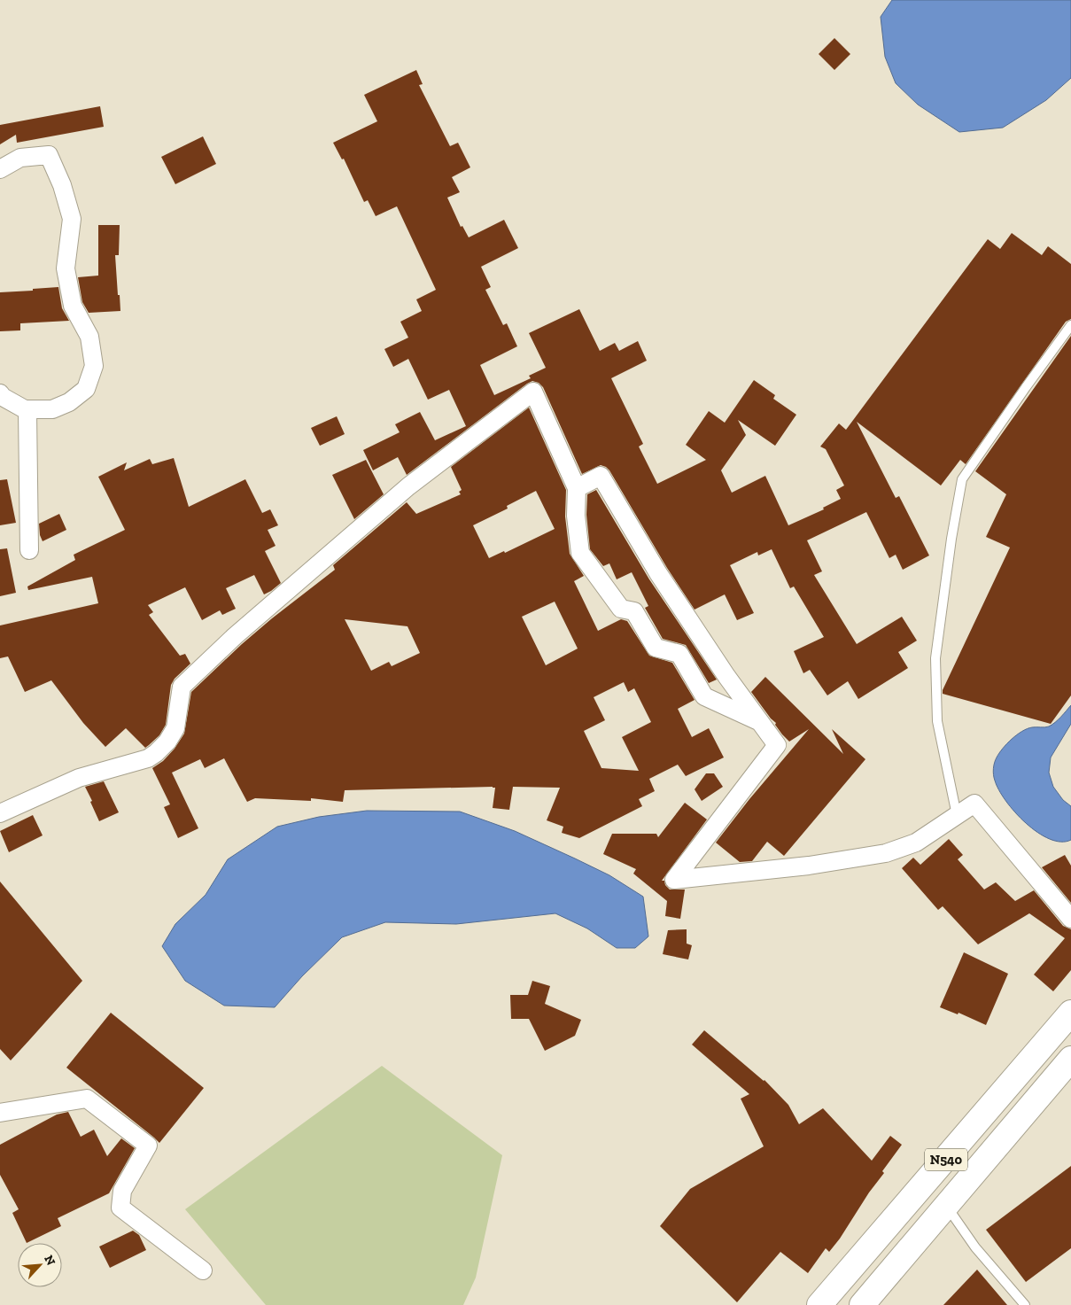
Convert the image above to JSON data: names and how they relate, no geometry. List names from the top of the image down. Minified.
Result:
{"streets":{"highway":["N540"]},"north":"top right"}
